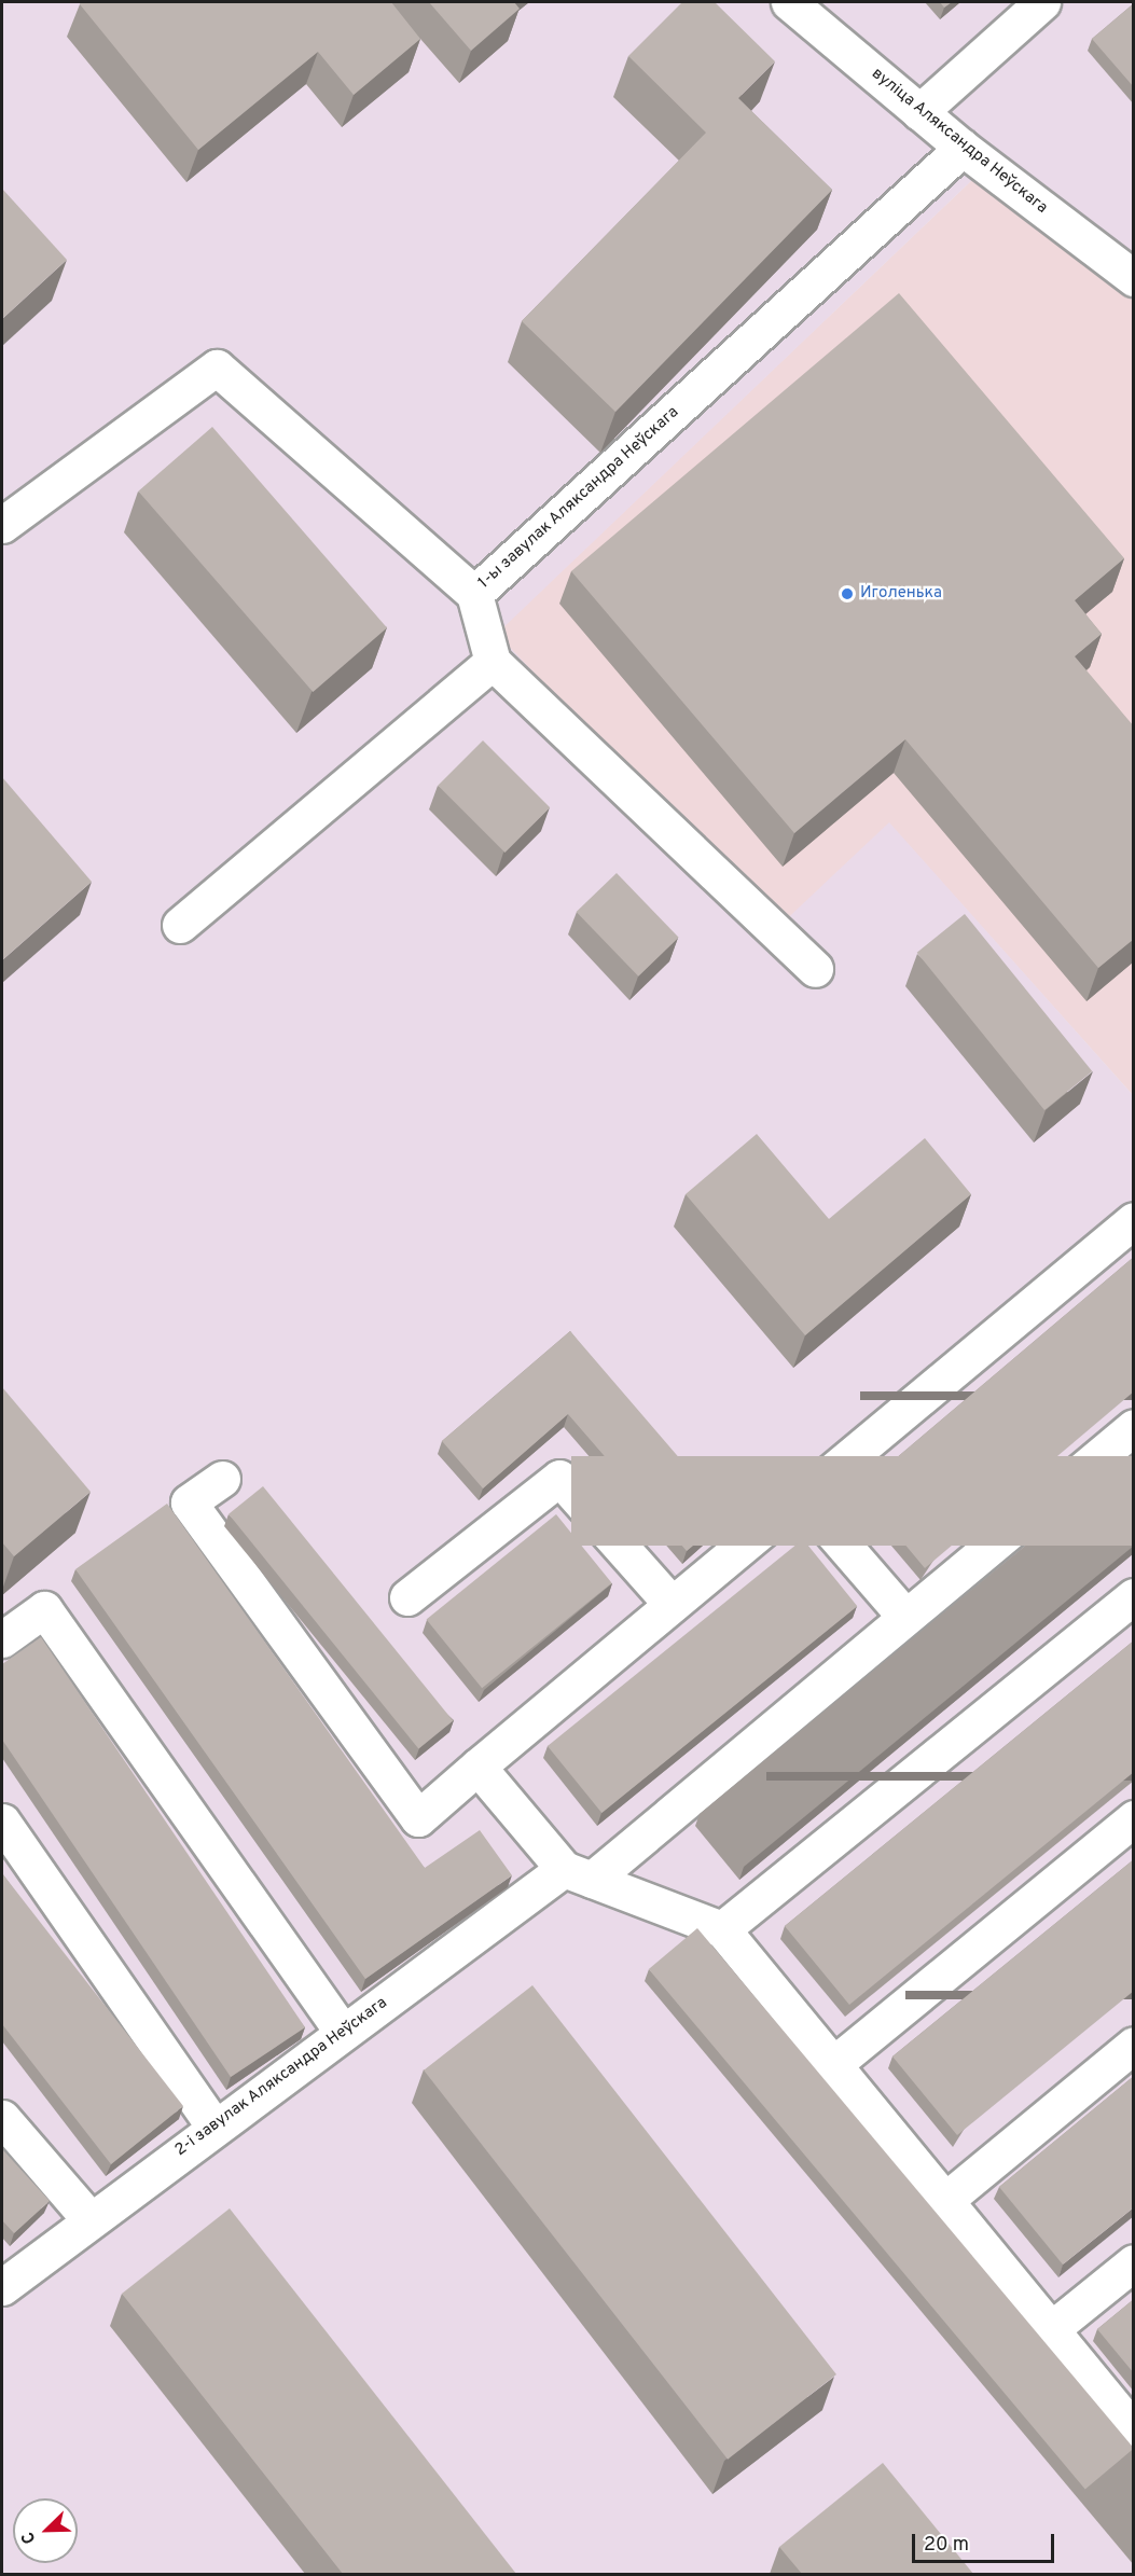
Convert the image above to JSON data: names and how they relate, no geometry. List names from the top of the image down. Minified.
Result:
{"streets":{"street":["вуліца Аляксандра Неўскага","1-ы завулак Аляксандра Неўскага","2-і завулак Аляксандра Неўскага"]},"crossings":[["вуліца Аляксандра Неўскага","1-ы завулак Аляксандра Неўскага"]],"places":["Иголенька"],"scale_bar":"20 m","north":"bottom left"}
